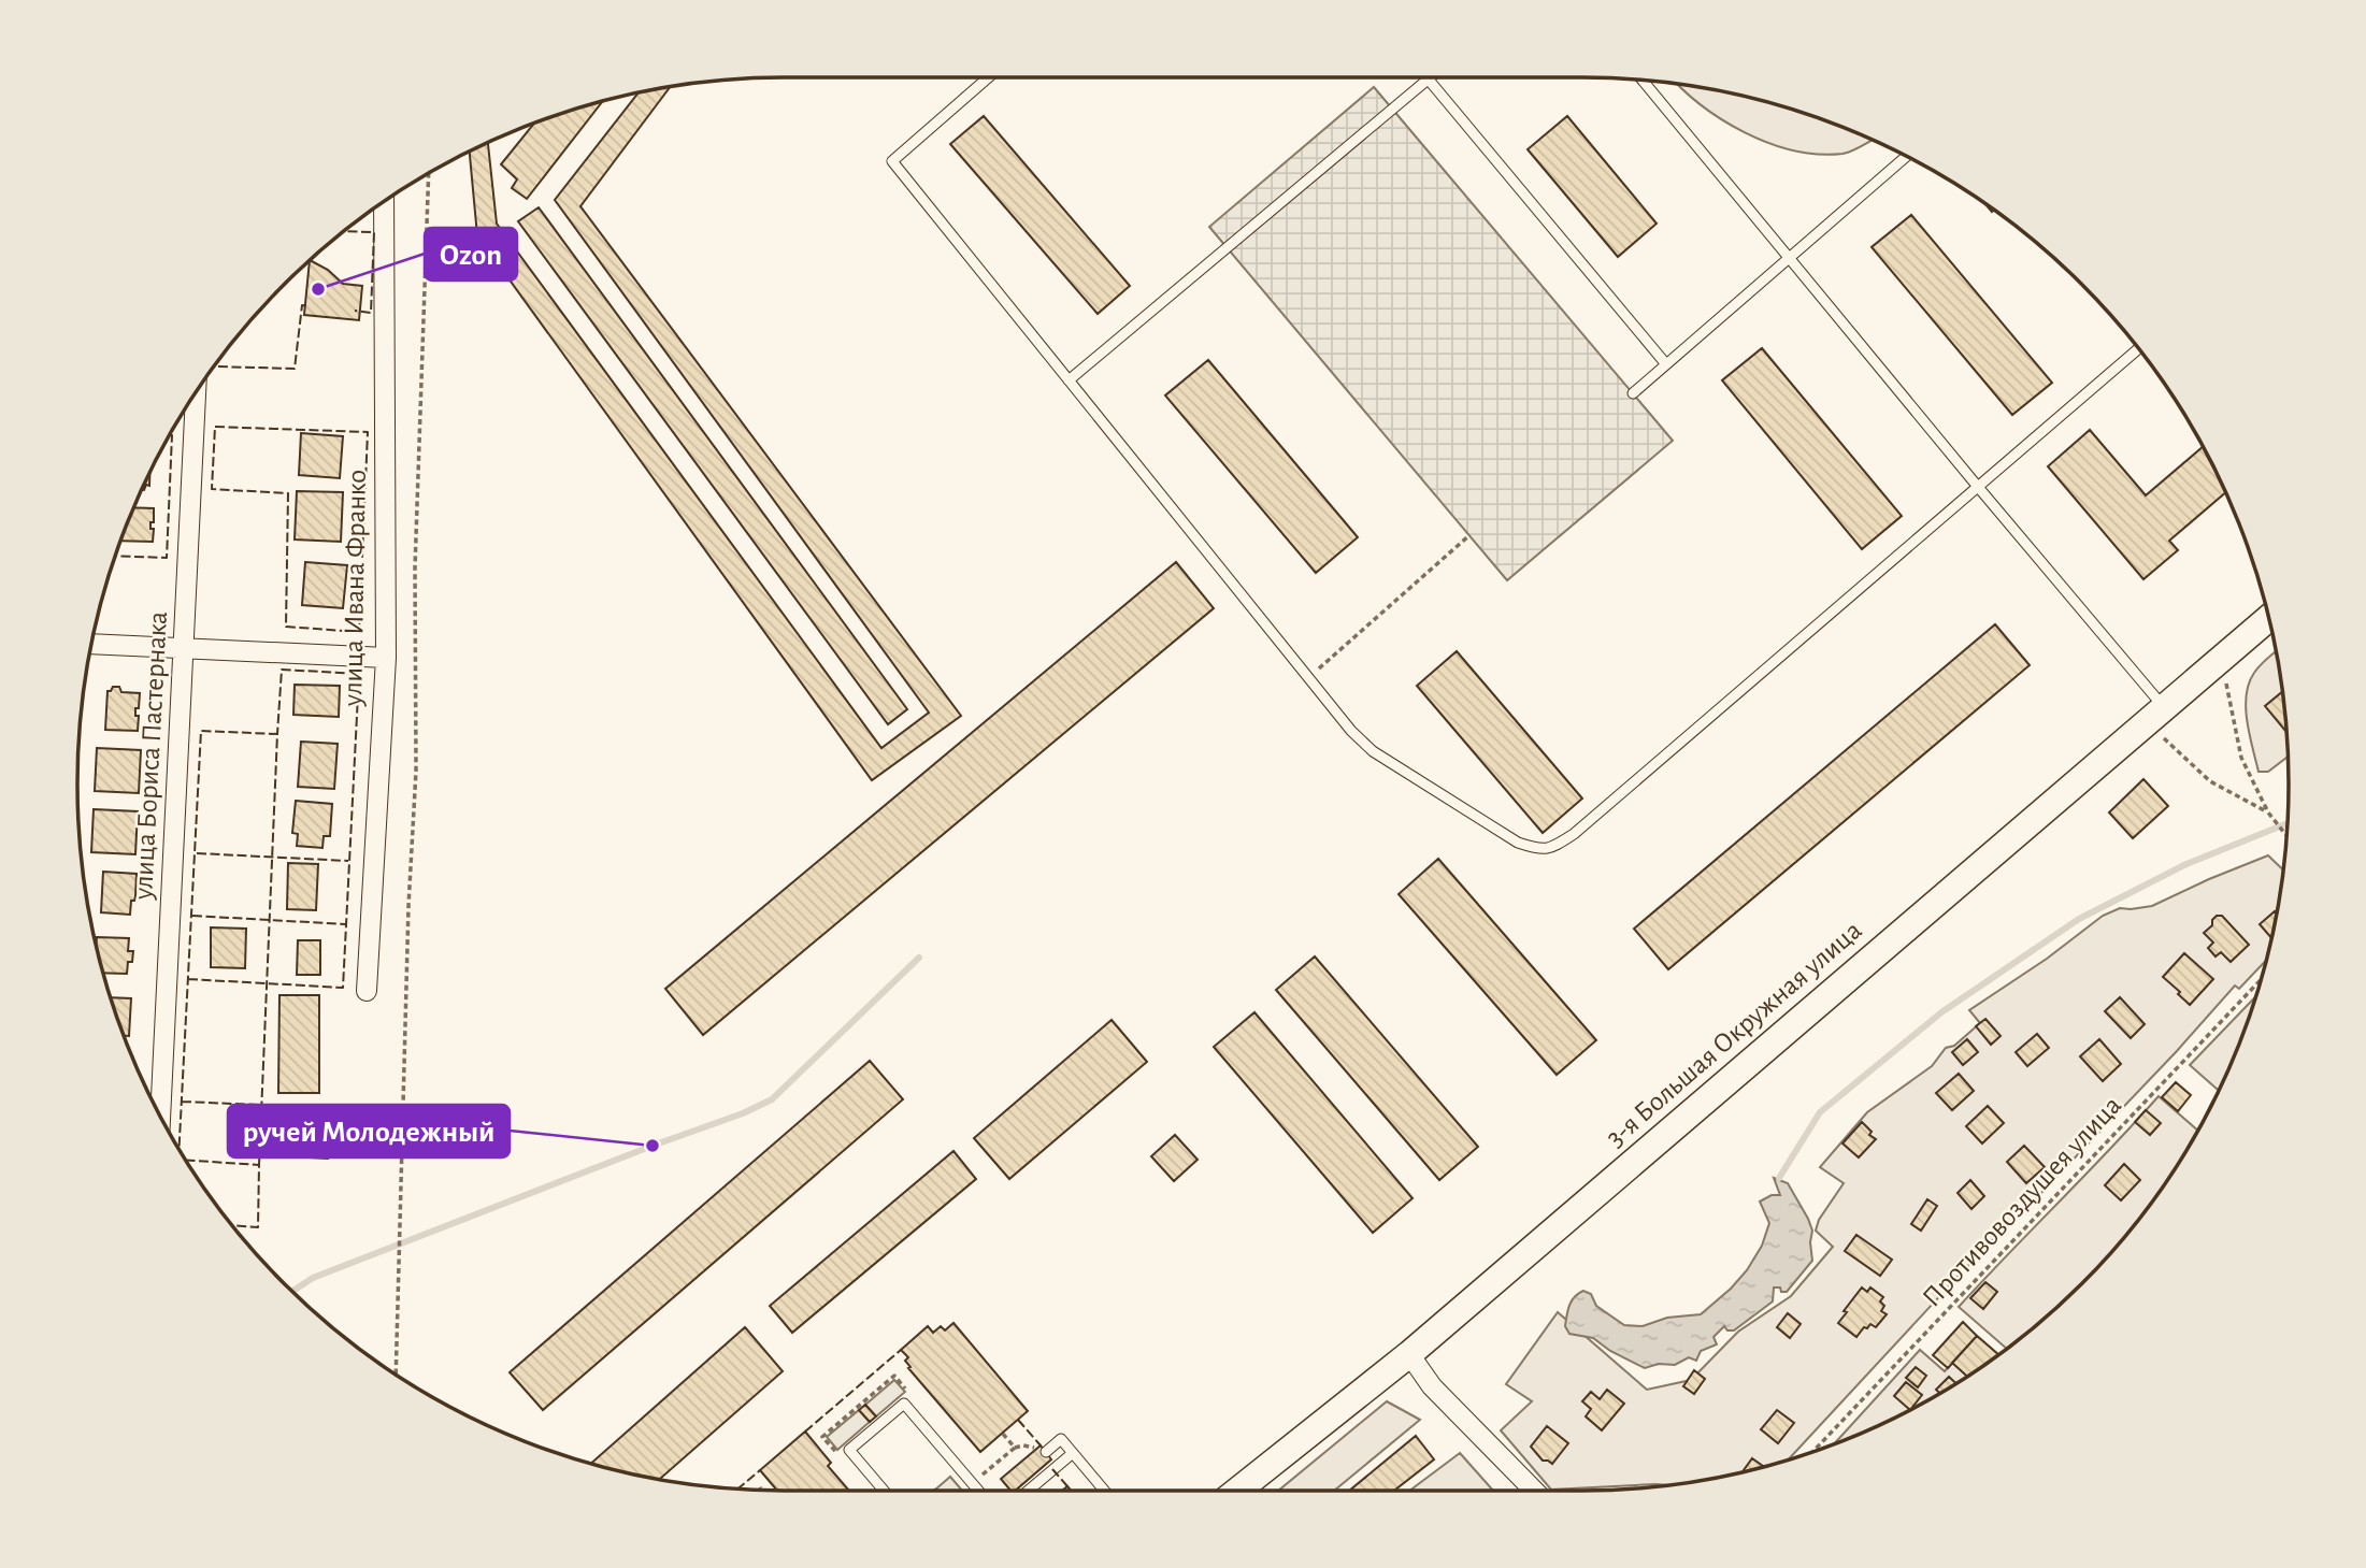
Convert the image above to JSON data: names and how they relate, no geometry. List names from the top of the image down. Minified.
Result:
{"streets":{"street":["улица Ивана Франко","улица Бориса Пастернака","3-я Большая Окружная улица"],"path":["Противовоздушея улица"]},"places":["Ozon","ручей Молодежный"]}
